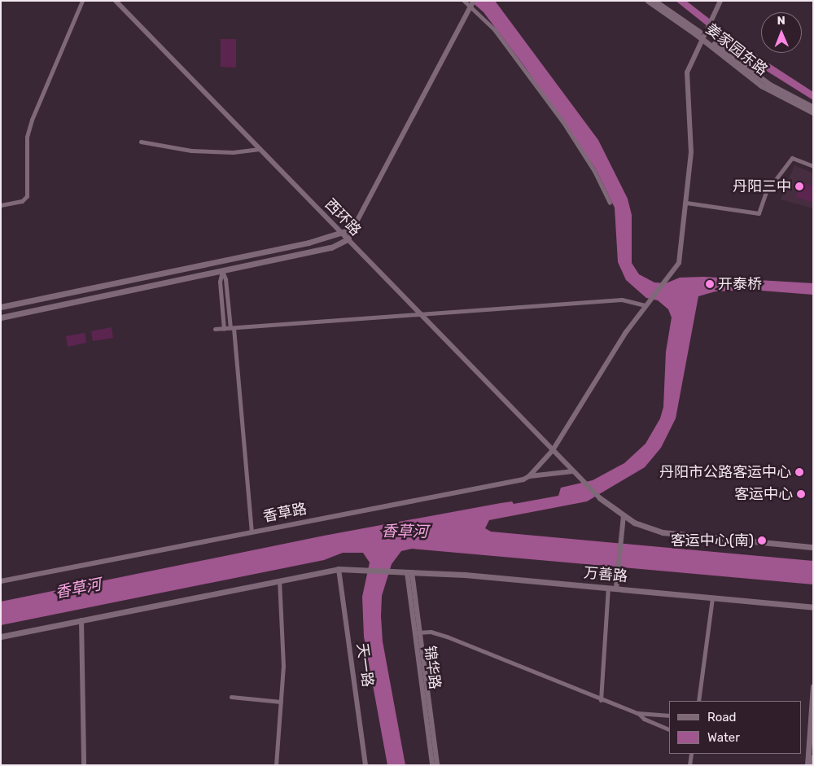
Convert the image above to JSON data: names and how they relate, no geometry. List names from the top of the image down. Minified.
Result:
{"streets":{"main road":["姜家园东路","万善路"],"street":["西环路","香草路","天一路","锦华路"]},"crossings":[["西环路","香草路"],["万善路","天一路"],["万善路","锦华路"]],"water":["香草河"],"places":["丹阳三中","开泰桥","丹阳市公路客运中心","客运中心","客运中心(南)"],"legend":["Road","Water"],"north":"top"}
